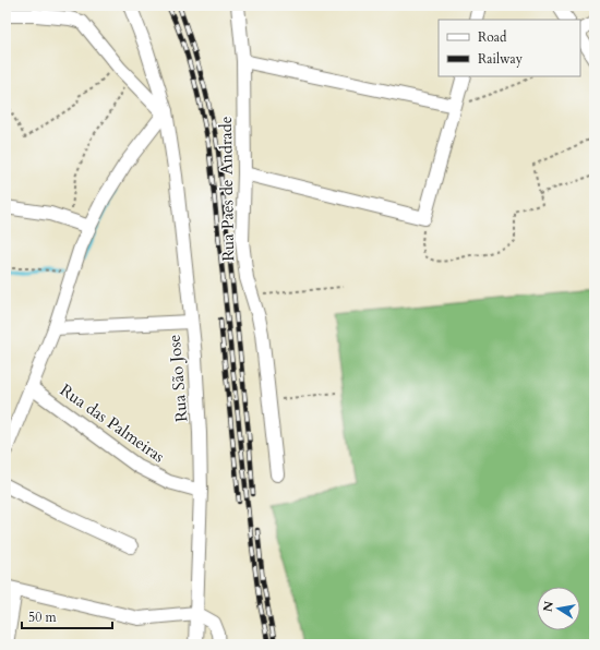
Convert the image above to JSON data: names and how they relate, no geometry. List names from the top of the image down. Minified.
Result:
{"streets":{"street":["Rua Paes de Andrade","Rua São Jose","Rua das Palmeiras"]},"crossings":[["Rua São Jose","Rua das Palmeiras"]],"legend":["Road","Railway"],"scale_bar":"50 m","north":"left"}
